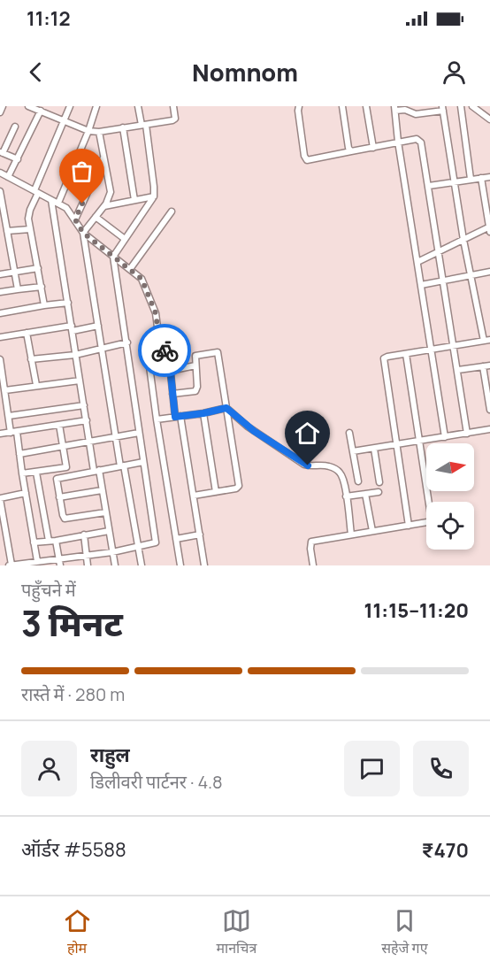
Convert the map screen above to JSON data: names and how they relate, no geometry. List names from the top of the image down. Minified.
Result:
{"north":"right","page":{"status":"11:12","header":"Nomnom","heading":["3 मिनट","पहुँचने में","11:15–11:20"],"panel":["राहुल","डिलीवरी पार्टनर · 4.8","ऑर्डर #5588","₹470"],"bar":"रास्ते में · 280 m","tabs":["होम","मानचित्र","सहेजे गए"]}}
